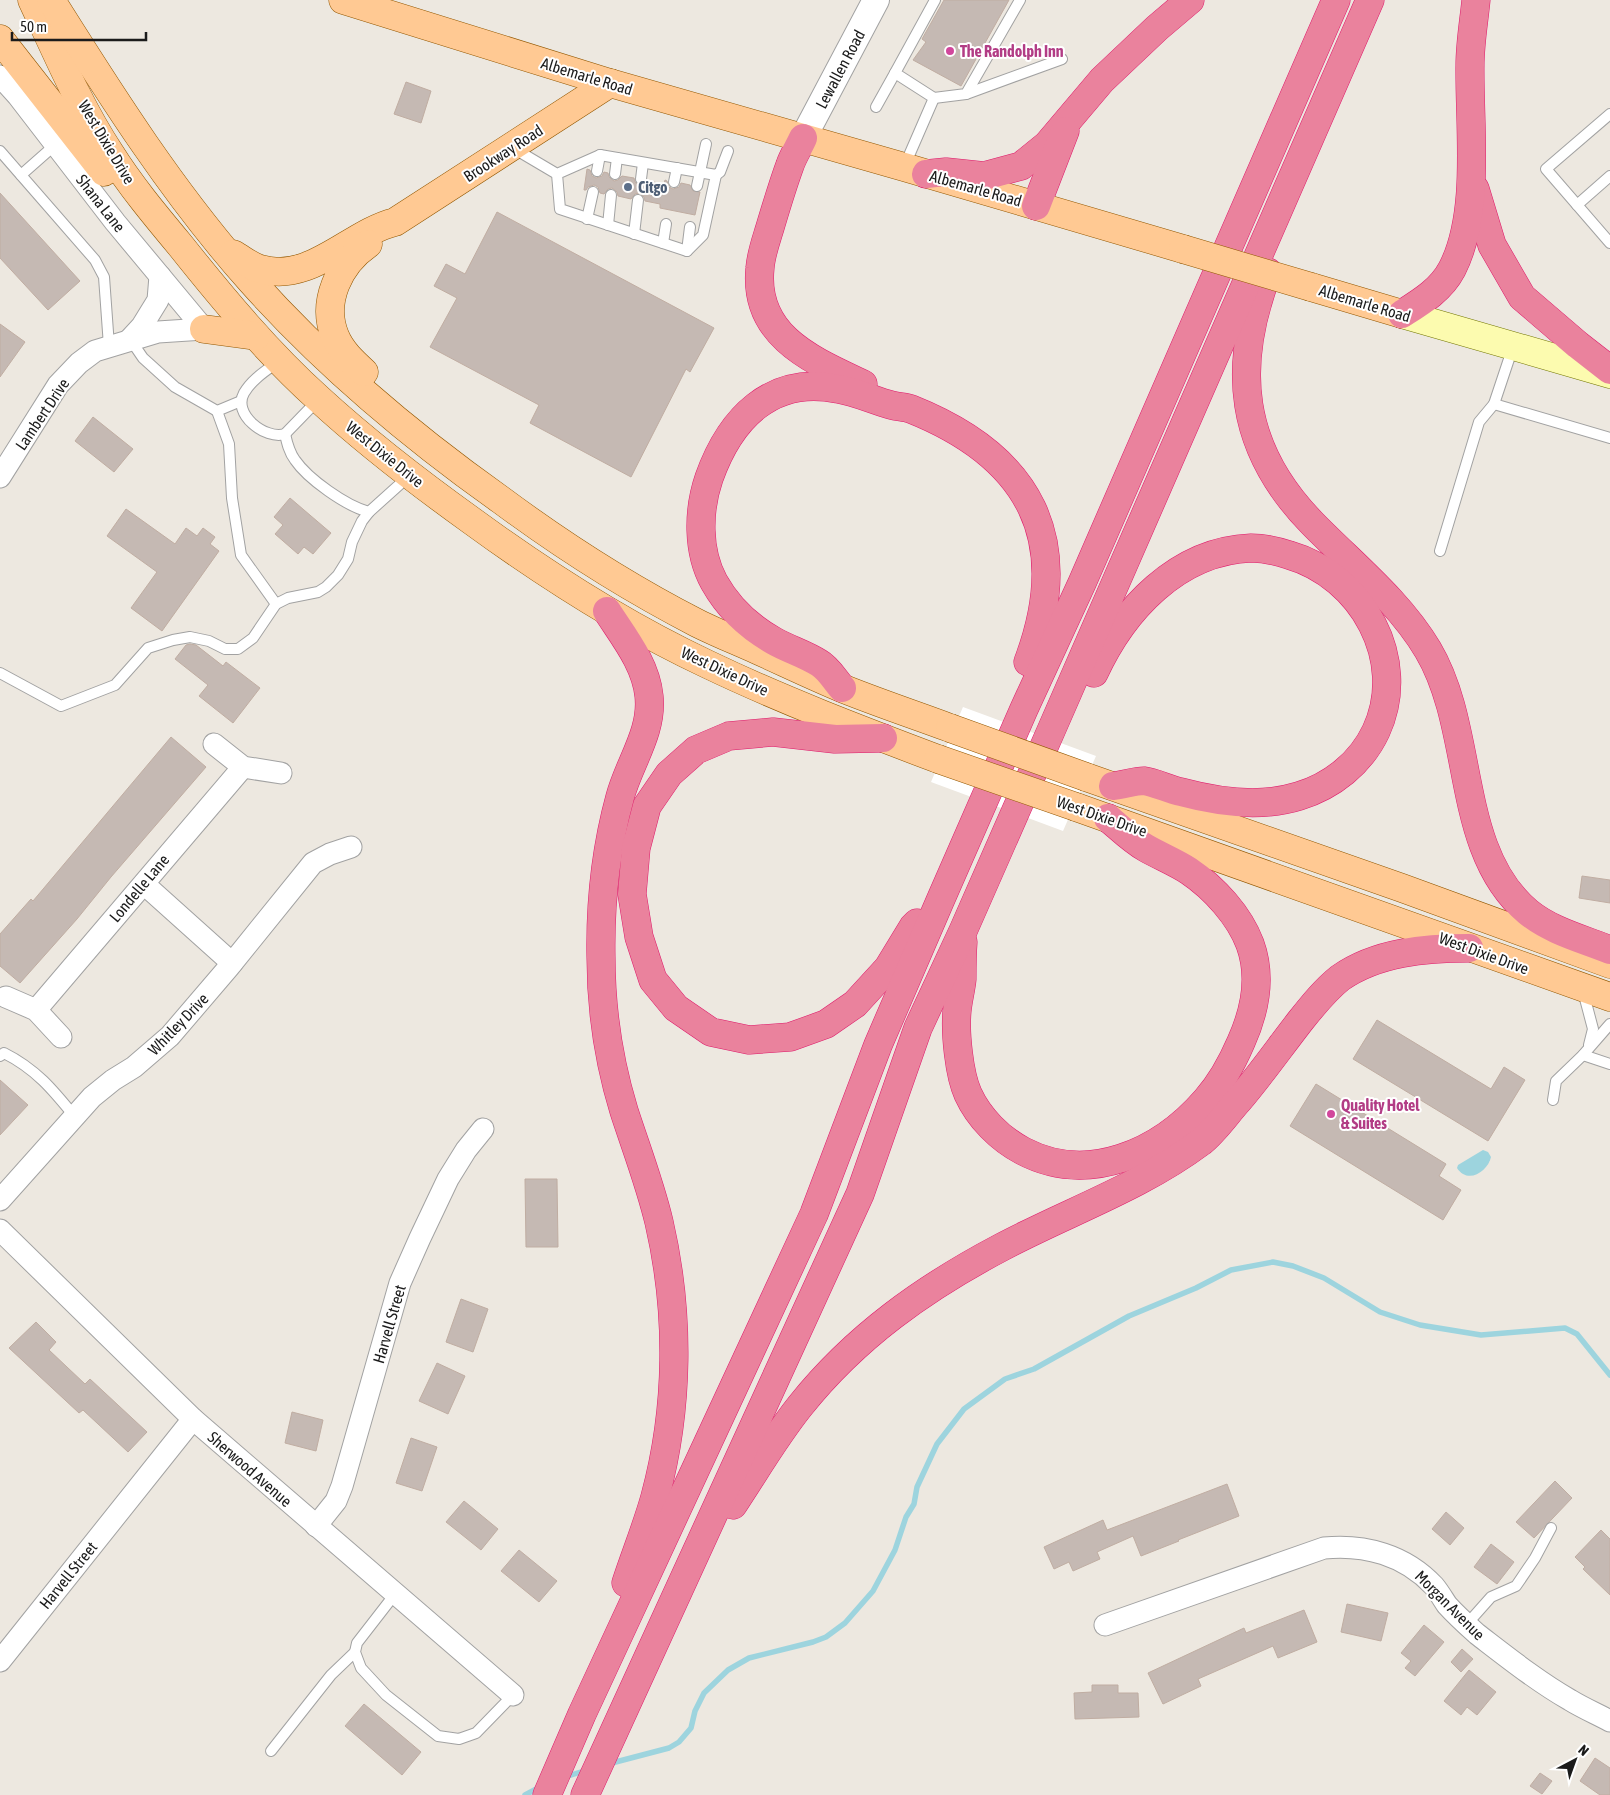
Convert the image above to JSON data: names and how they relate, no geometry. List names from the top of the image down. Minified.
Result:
{"streets":{"main road":["Albemarle Road","West Dixie Drive","Brookway Road"],"street":["Lewallen Road","Shana Lane","Lambert Drive","Londelle Lane","Whitley Drive","Harvell Street","Sherwood Avenue","Morgan Avenue"]},"crossings":[["Lewallen Road","Albemarle Road"],["Albemarle Road","Brookway Road"],["Shana Lane","Lambert Drive"],["Harvell Street","Sherwood Avenue"]],"places":["The Randolph Inn","Citgo","Quality Hotel & Suites"],"scale_bar":"50 m","north":"top right"}
